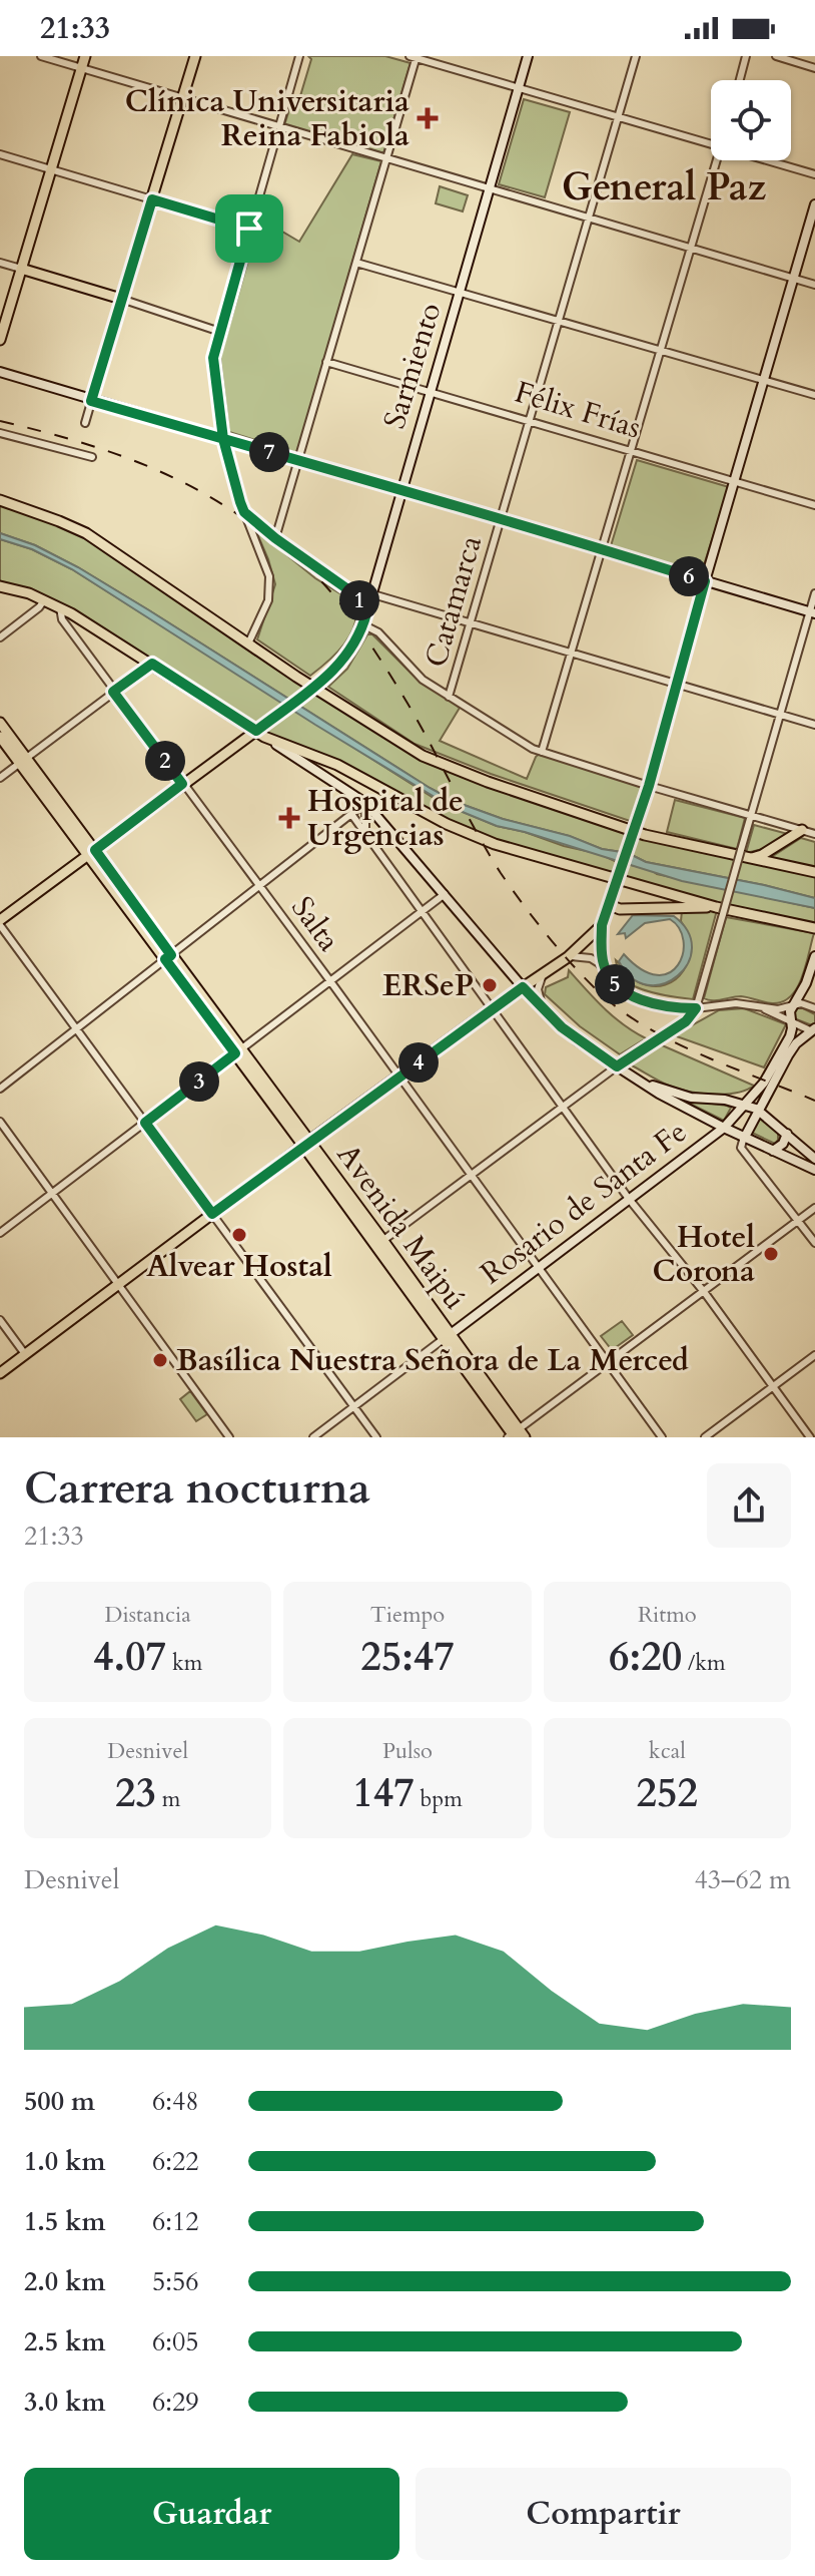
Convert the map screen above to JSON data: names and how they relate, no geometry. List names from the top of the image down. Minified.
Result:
{"streets":{"main road":["Sarmiento","Rosario de Santa Fe","Avenida Maipú"],"street":["Félix Frías","Catamarca","Salta"]},"crossings":[["Sarmiento","Félix Frías"],["Félix Frías","Catamarca"],["Salta","Rosario de Santa Fe"],["Rosario de Santa Fe","Avenida Maipú"]],"districts":["General Paz"],"places":{"health":["Clínica Universitaria Reina Fabiola","Hospital de Urgencias"],"other":["ERSeP","Alvear Hostal","Hotel Corona","Basílica Nuestra Señora de La Merced"]},"page":{"status":"21:33","pins":["7","6","1","2","5","4","3"],"heading":["Carrera nocturna","21:33"],"stats":[["Distancia","4.07 km"],["Tiempo","25:47"],["Ritmo","6:20 /km"],["Desnivel","23 m"],["Pulso","147 bpm"],["kcal","252"]],"chart":["Desnivel","43–62 m"],"list":[{"name":"500 m","note":"6:48"},{"name":"1.0 km","note":"6:22"},{"name":"1.5 km","note":"6:12"},{"name":"2.0 km","note":"5:56"},{"name":"2.5 km","note":"6:05"},{"name":"3.0 km","note":"6:29"}],"buttons":["Guardar","Compartir"]}}
